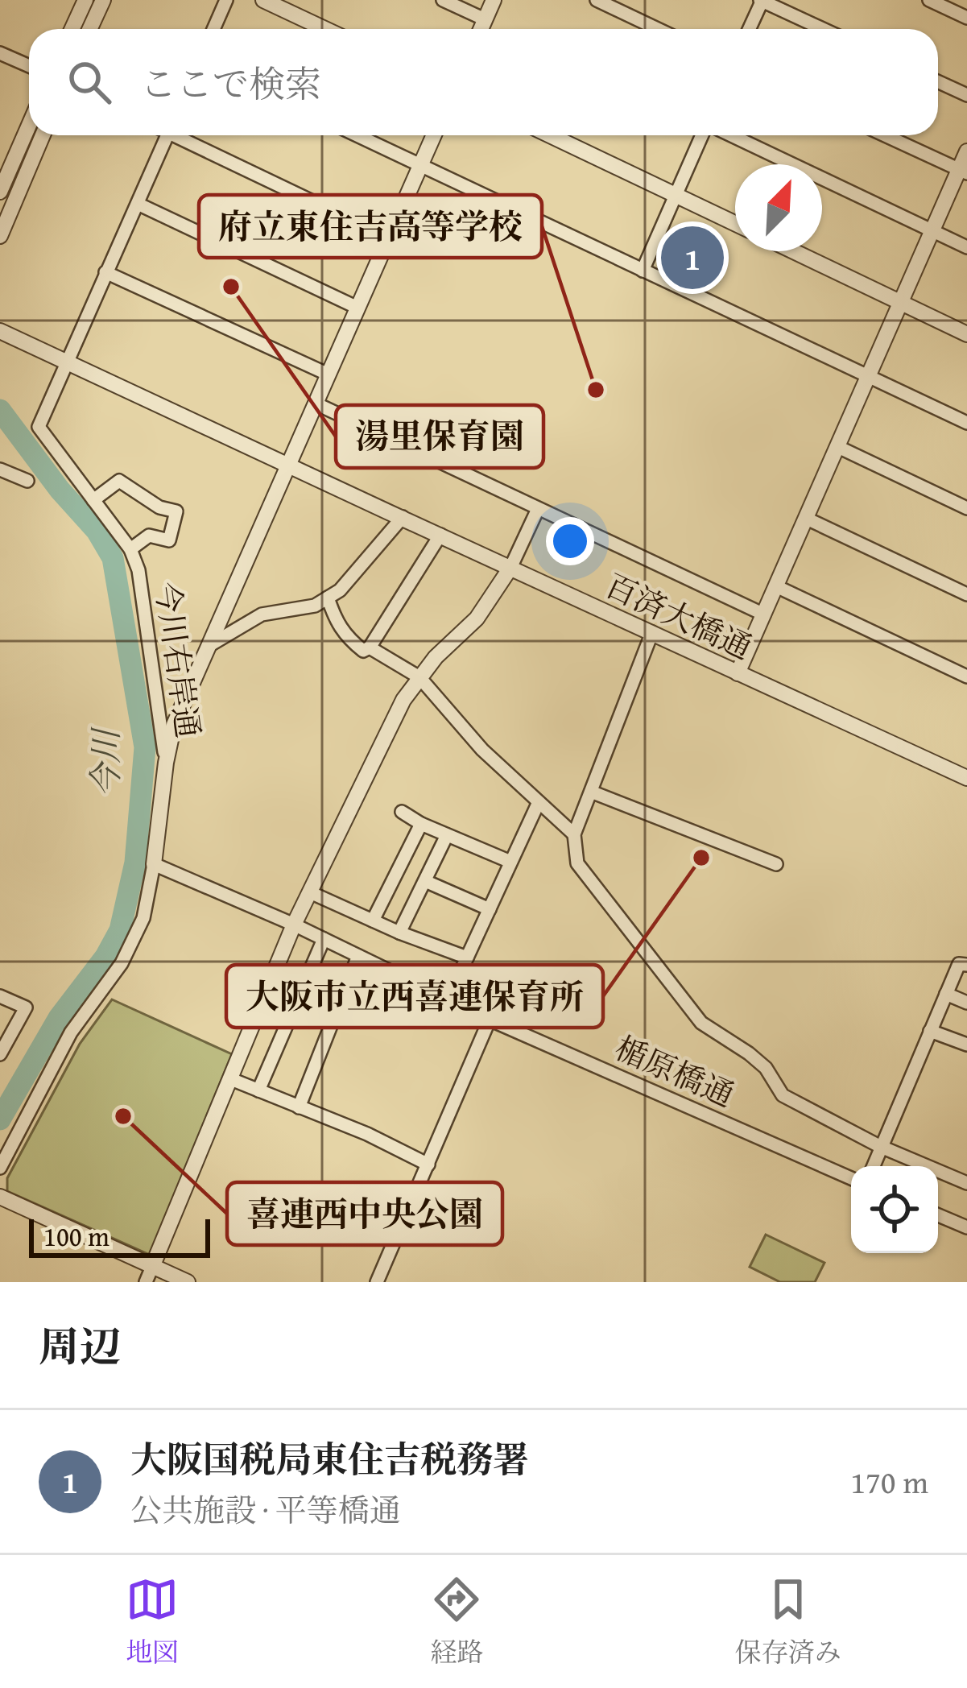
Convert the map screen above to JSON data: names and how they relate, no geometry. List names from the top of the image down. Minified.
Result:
{"streets":{"street":["百済大橋通","今川右岸通","楯原橋通"]},"crossings":[["百済大橋通","今川右岸通"],["今川右岸通","楯原橋通"]],"water":["今川"],"places":["湯里保育園","府立東住吉高等学校","大阪市立西喜連保育所","喜連西中央公園"],"scale_bar":"100 m","north":"top right","page":{"search":"ここで検索","pins":"1","scale":"100 m","heading":"周辺","list":[{"mark":"1","name":"大阪国税局東住吉税務署","note":"公共施設 · 平等橋通","value":"170 m"}],"nav":["地図","経路","保存済み"]}}
